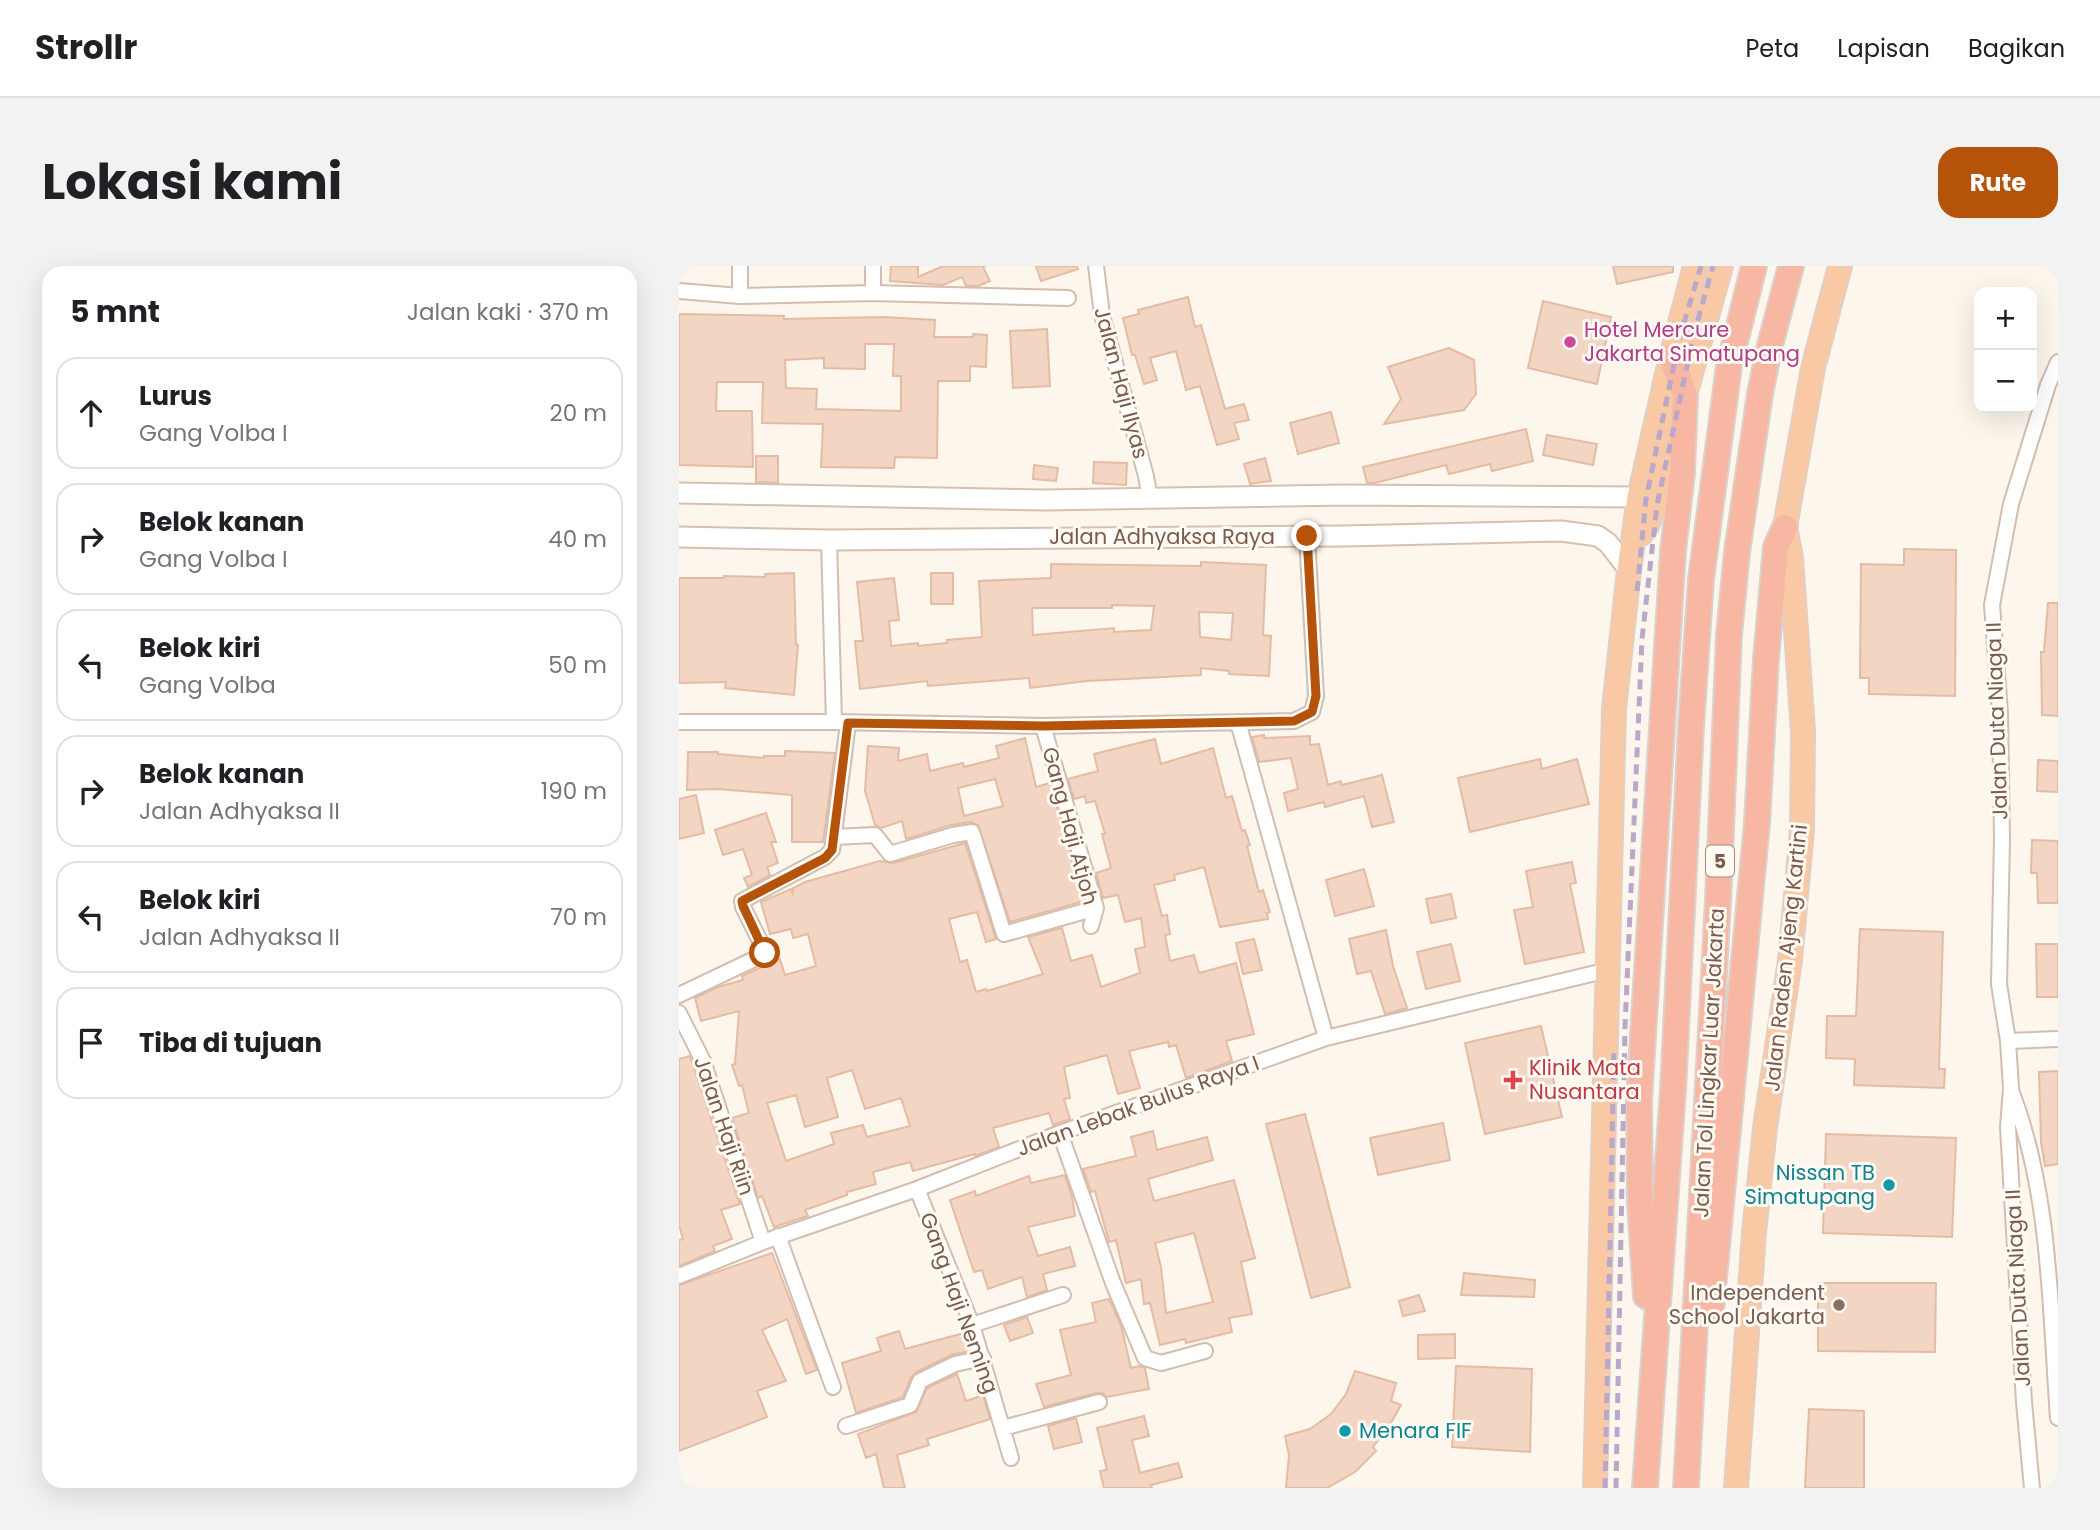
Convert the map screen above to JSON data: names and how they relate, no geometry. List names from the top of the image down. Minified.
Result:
{"streets":{"highway":["5","Jalan Raden Ajeng Kartini","Jalan Tol Lingkar Luar Jakarta"],"main road":["Jalan Adhyaksa Raya"],"street":["Jalan Haji Ilyas","Jalan Duta Niaga II","Gang Haji Atjoh","Jalan Lebak Bulus Raya I","Jalan Haji Riin","Gang Haji Neming"]},"crossings":[["Jalan Haji Ilyas","Jalan Adhyaksa Raya"],["Jalan Lebak Bulus Raya I","Jalan Haji Riin"],["Jalan Lebak Bulus Raya I","Gang Haji Neming"]],"places":{"other":["Hotel Mercure Jakarta Simatupang","Nissan TB Simatupang","Independent School Jakarta","Menara FIF"],"health":["Klinik Mata Nusantara"]},"page":{"header":"Strollr","nav":["Peta","Lapisan","Bagikan"],"title":"Lokasi kami","buttons":"Rute","heading":["5 mnt","Jalan kaki · 370 m"],"map_buttons":["+","−"],"list":[["Lurus","Gang Volba I","20 m"],["Belok kanan","Gang Volba I","40 m"],["Belok kiri","Gang Volba","50 m"],["Belok kanan","Jalan Adhyaksa II","190 m"],["Belok kiri","Jalan Adhyaksa II","70 m"],"Tiba di tujuan"]}}
